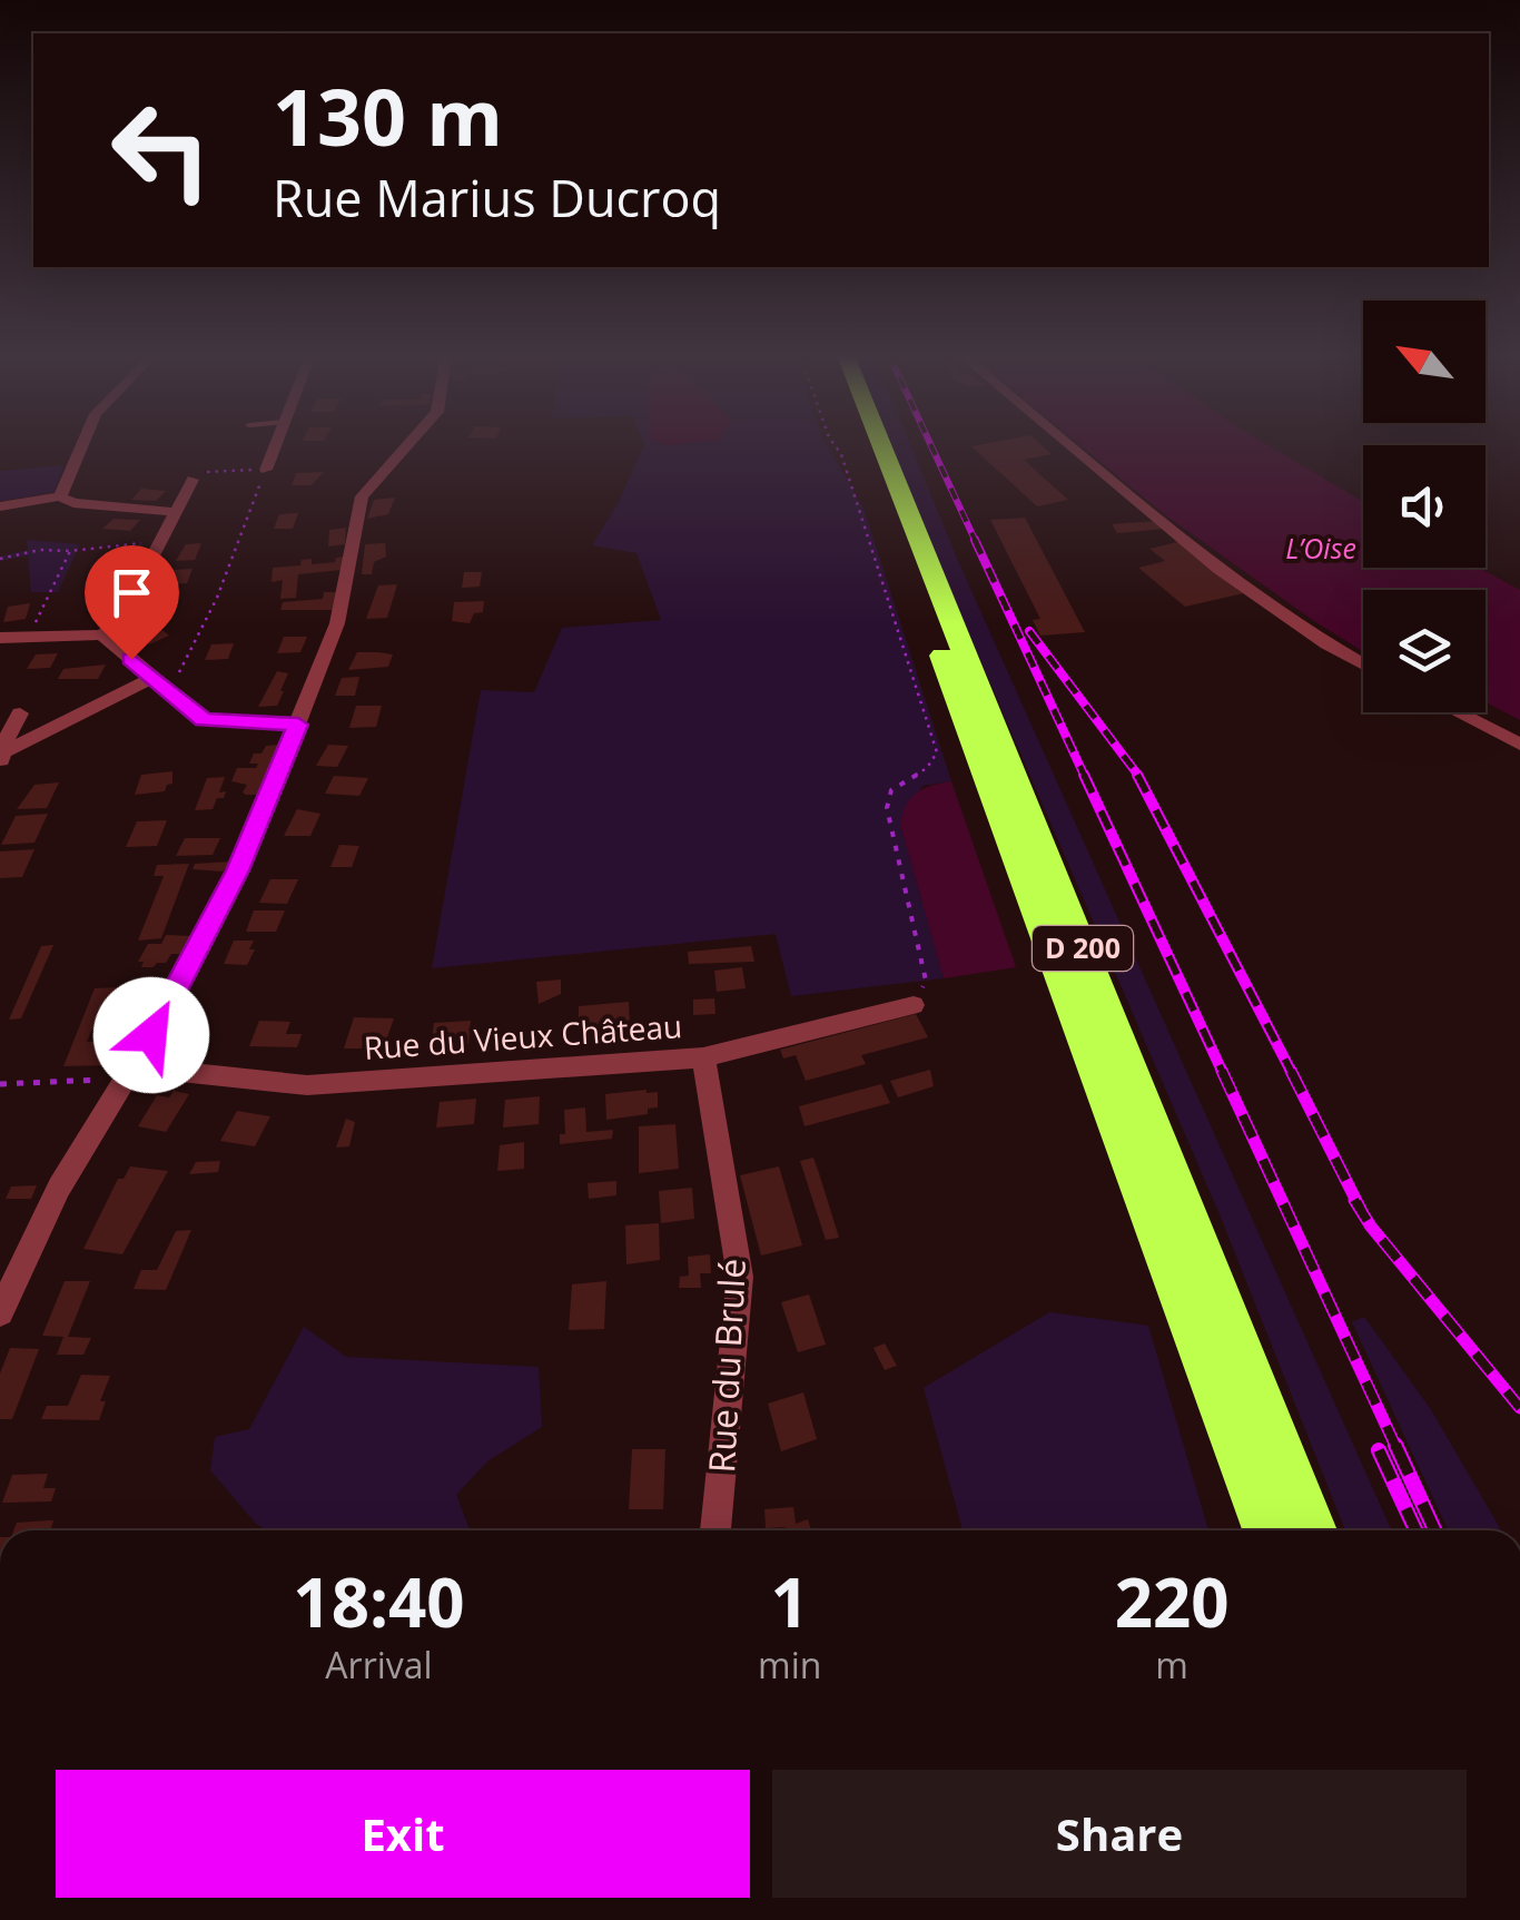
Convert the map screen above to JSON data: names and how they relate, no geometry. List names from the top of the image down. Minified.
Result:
{"streets":{"highway":["D 200"],"street":["Rue du Vieux Château","Rue du Brulé"]},"crossings":[["Rue du Vieux Château","Rue du Brulé"]],"water":["L’Oise"],"north":"top left","page":{"turn":["130 m","Rue Marius Ducroq"],"eta":["18:40","Arrival","1","min","220","m"],"buttons":["Exit","Share"]}}
